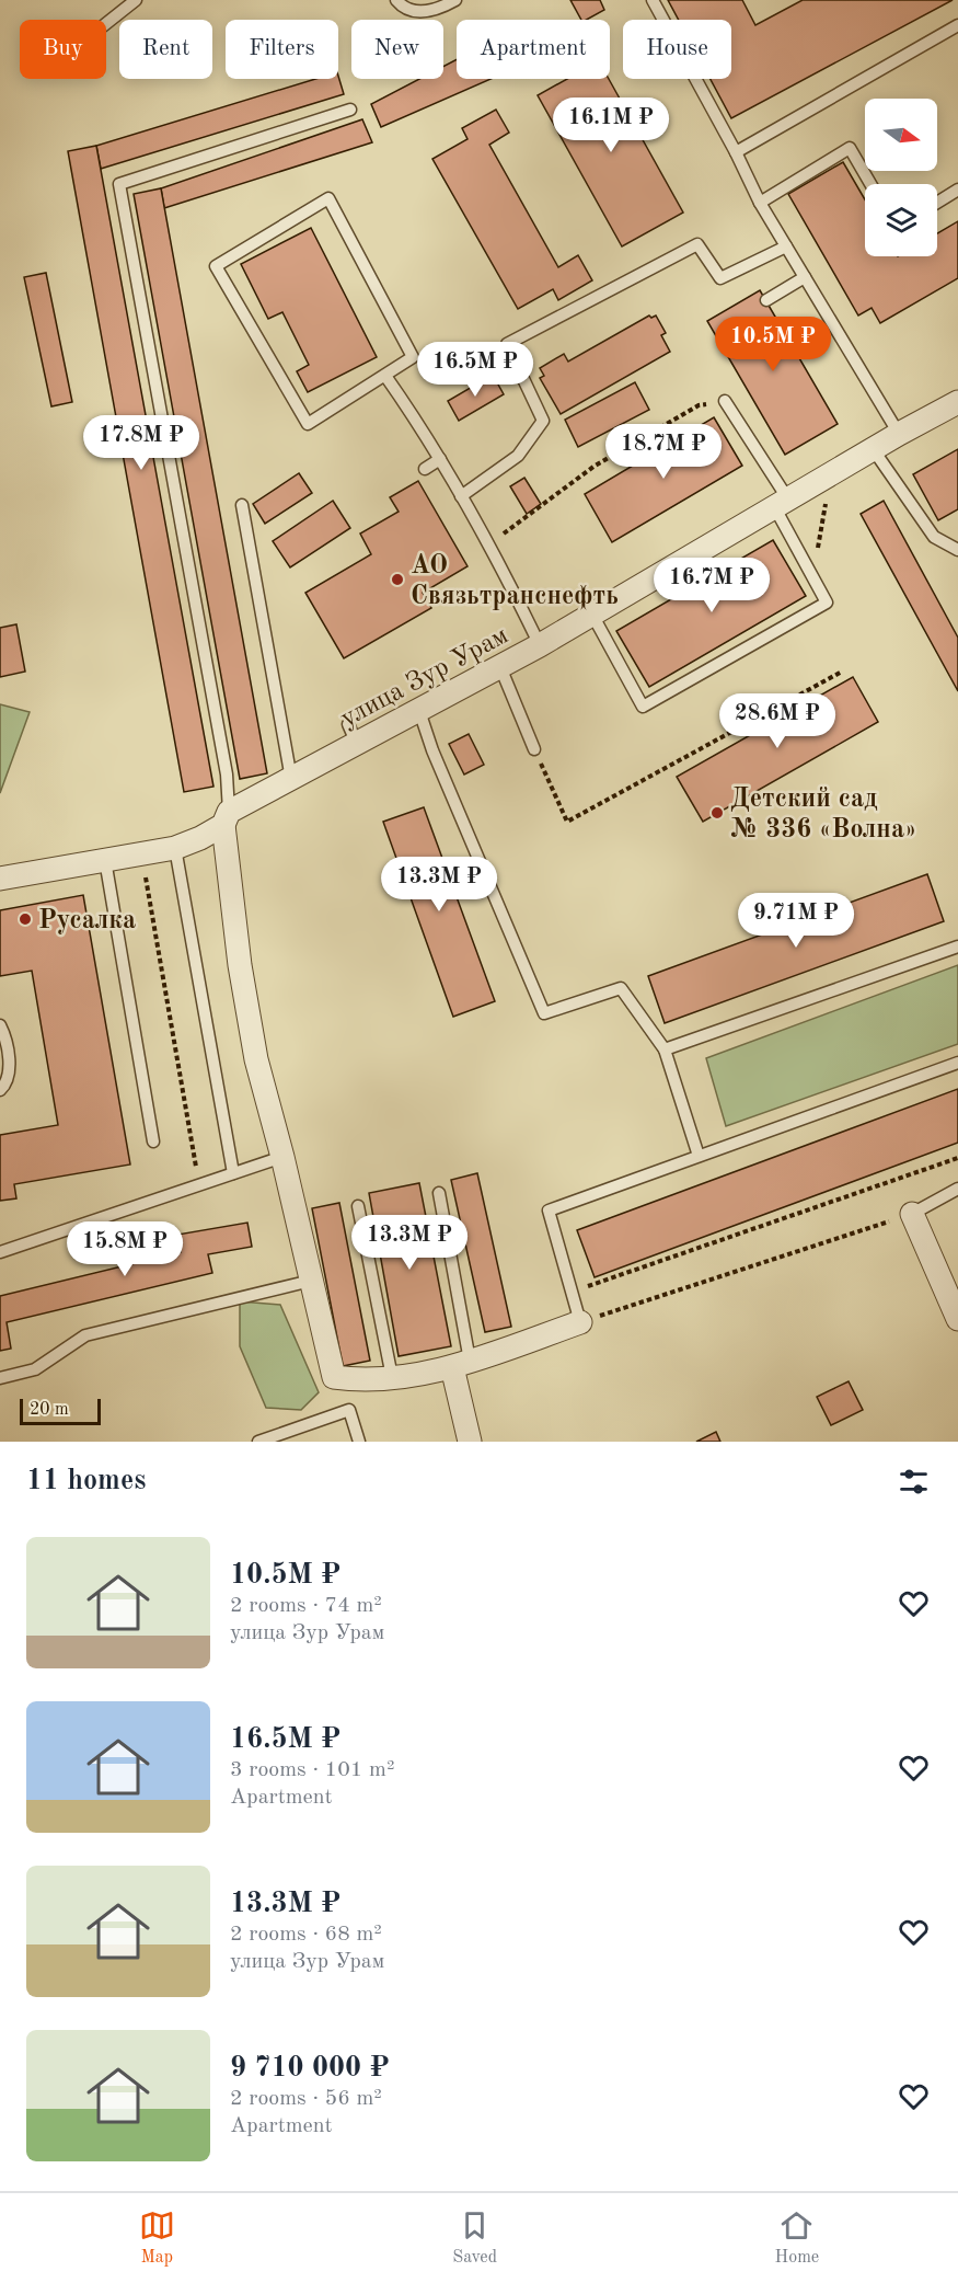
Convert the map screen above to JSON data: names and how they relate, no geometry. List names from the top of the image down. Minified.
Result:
{"streets":{"street":["улица Зур Урам"]},"places":["АО Связьтранснефть","Детский сад № 336 «Волна»","Русалка"],"scale_bar":"20 m","north":"right","page":{"chip":["Buy","Rent","Filters","New","Apartment","House"],"price":["16.1M ₽","10.5M ₽","16.5M ₽","17.8M ₽","18.7M ₽","16.7M ₽","28.6M ₽","13.3M ₽","9.71M ₽","13.3M ₽","15.8M ₽"],"scale":"20 m","heading":"11 homes","list":[{"name":"10.5M ₽","note":"2 rooms · 74 m² · улица Зур Урам"},{"name":"16.5M ₽","note":"3 rooms · 101 m² · Apartment"},{"name":"13.3M ₽","note":"2 rooms · 68 m² · улица Зур Урам"},{"name":"9 710 000 ₽","note":"2 rooms · 56 m² · Apartment"}],"tabs":["Map","Saved","Home"]}}
